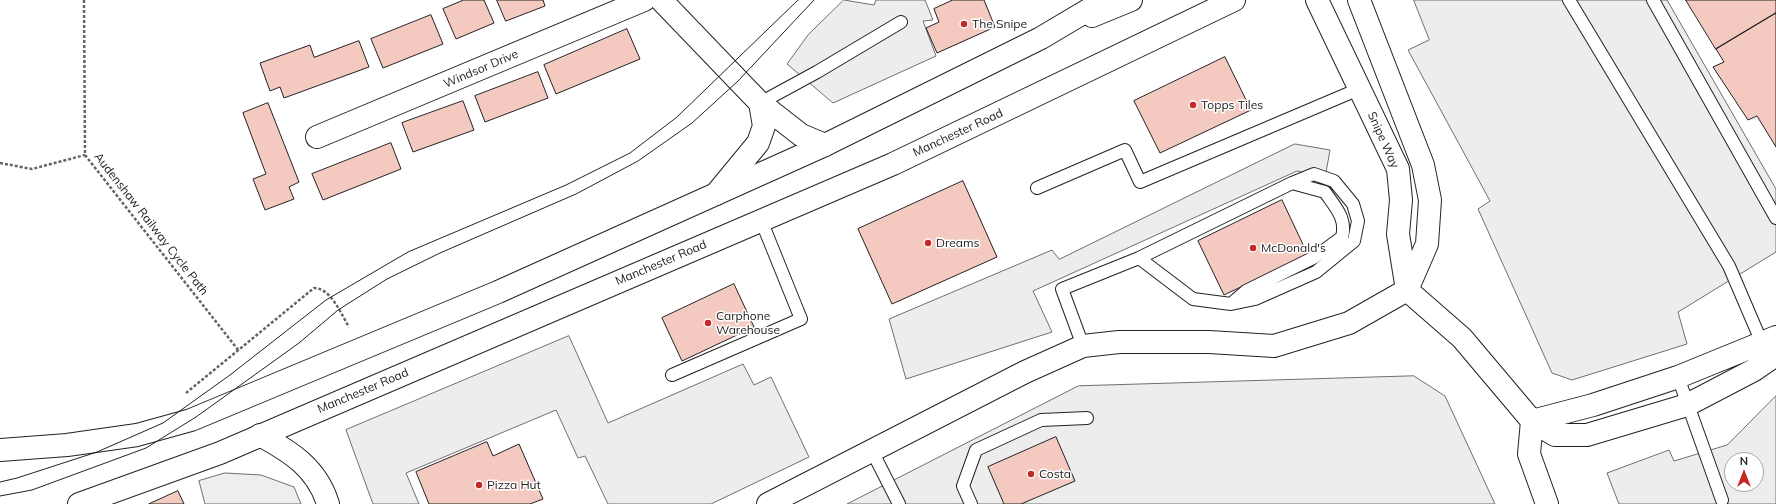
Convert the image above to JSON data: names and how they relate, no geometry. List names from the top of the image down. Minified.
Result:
{"streets":{"main road":["Windsor Drive","Manchester Road","Snipe Way"],"path":["Audenshaw Railway Cycle Path"]},"places":["The Snipe","Topps Tiles","Dreams","McDonald's","Carphone Warehouse","Costa","Pizza Hut"],"north":"top"}
